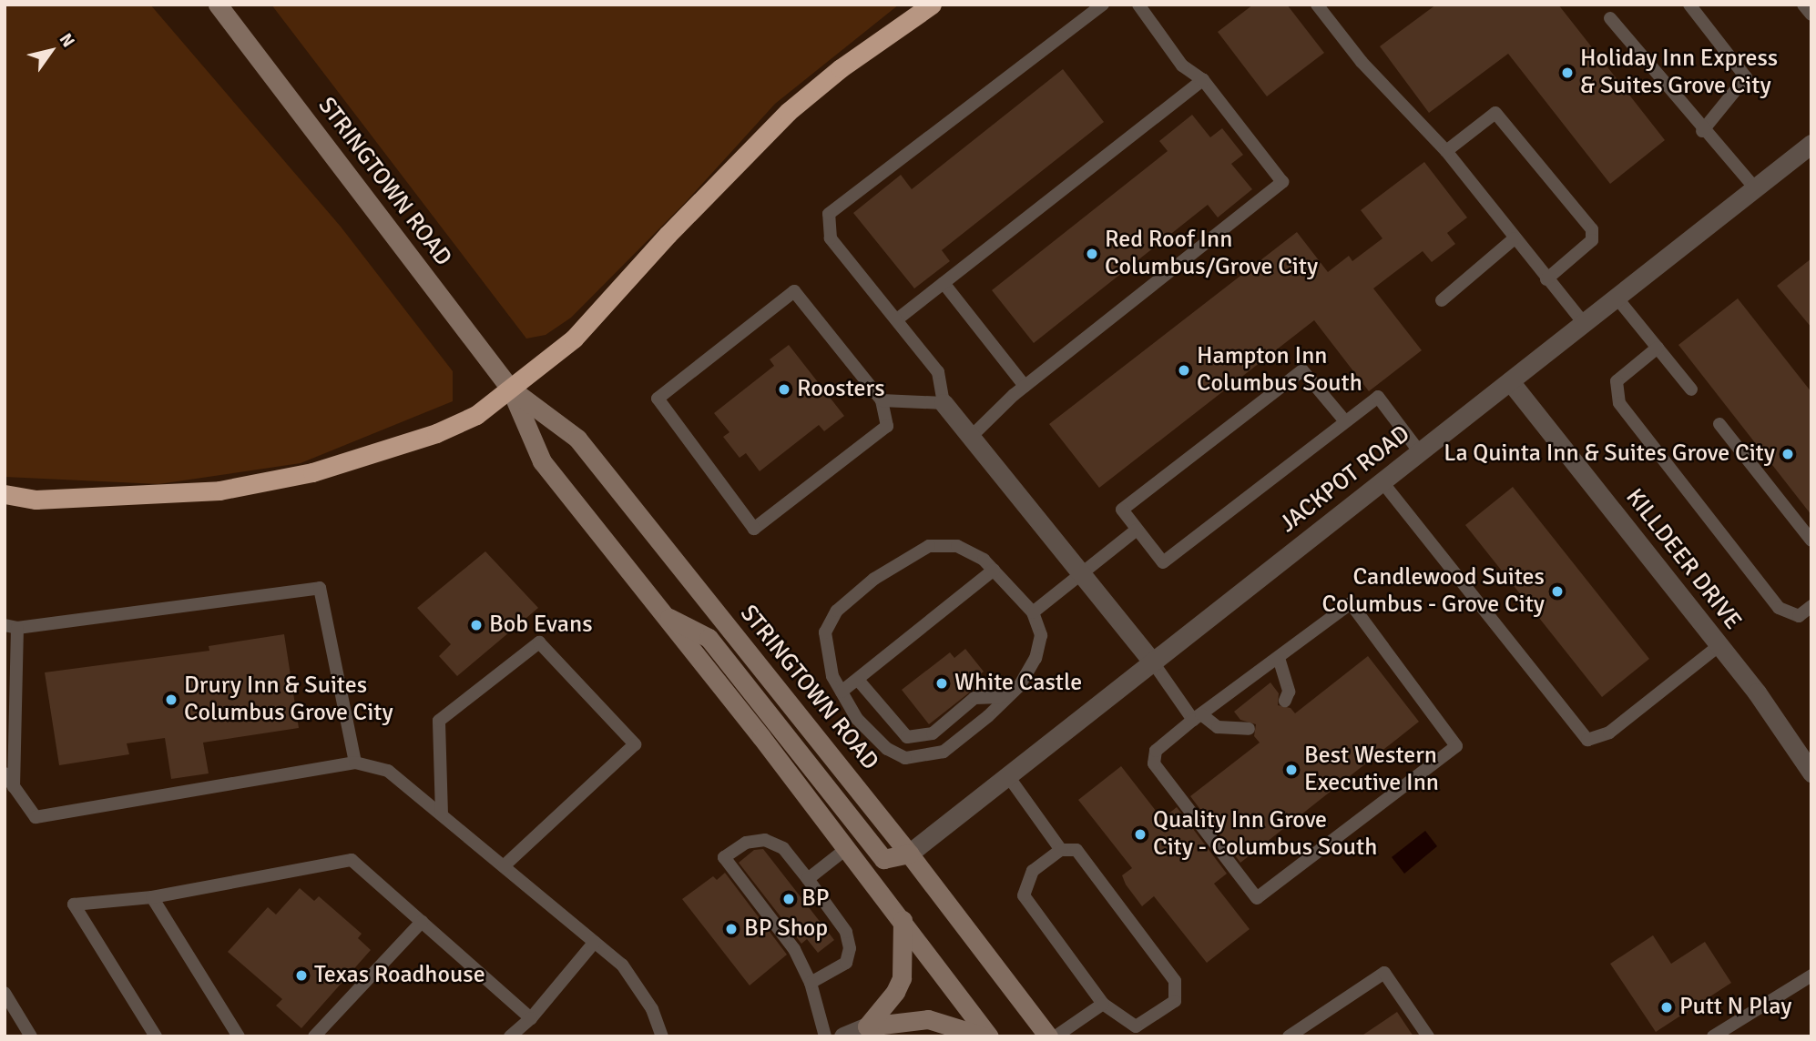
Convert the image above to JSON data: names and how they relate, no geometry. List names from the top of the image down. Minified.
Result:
{"streets":{"main road":["STRINGTOWN ROAD"],"street":["JACKPOT ROAD","KILLDEER DRIVE"]},"crossings":[["STRINGTOWN ROAD","JACKPOT ROAD"],["JACKPOT ROAD","KILLDEER DRIVE"]],"places":["Holiday Inn Express & Suites Grove City","Red Roof Inn Columbus/Grove City","Hampton Inn Columbus South","Roosters","La Quinta Inn & Suites Grove City","Candlewood Suites Columbus - Grove City","Bob Evans","White Castle","Drury Inn & Suites Columbus Grove City","Best Western Executive Inn","Quality Inn Grove City - Columbus South","BP","BP Shop","Texas Roadhouse","Putt N Play"],"north":"top right"}
